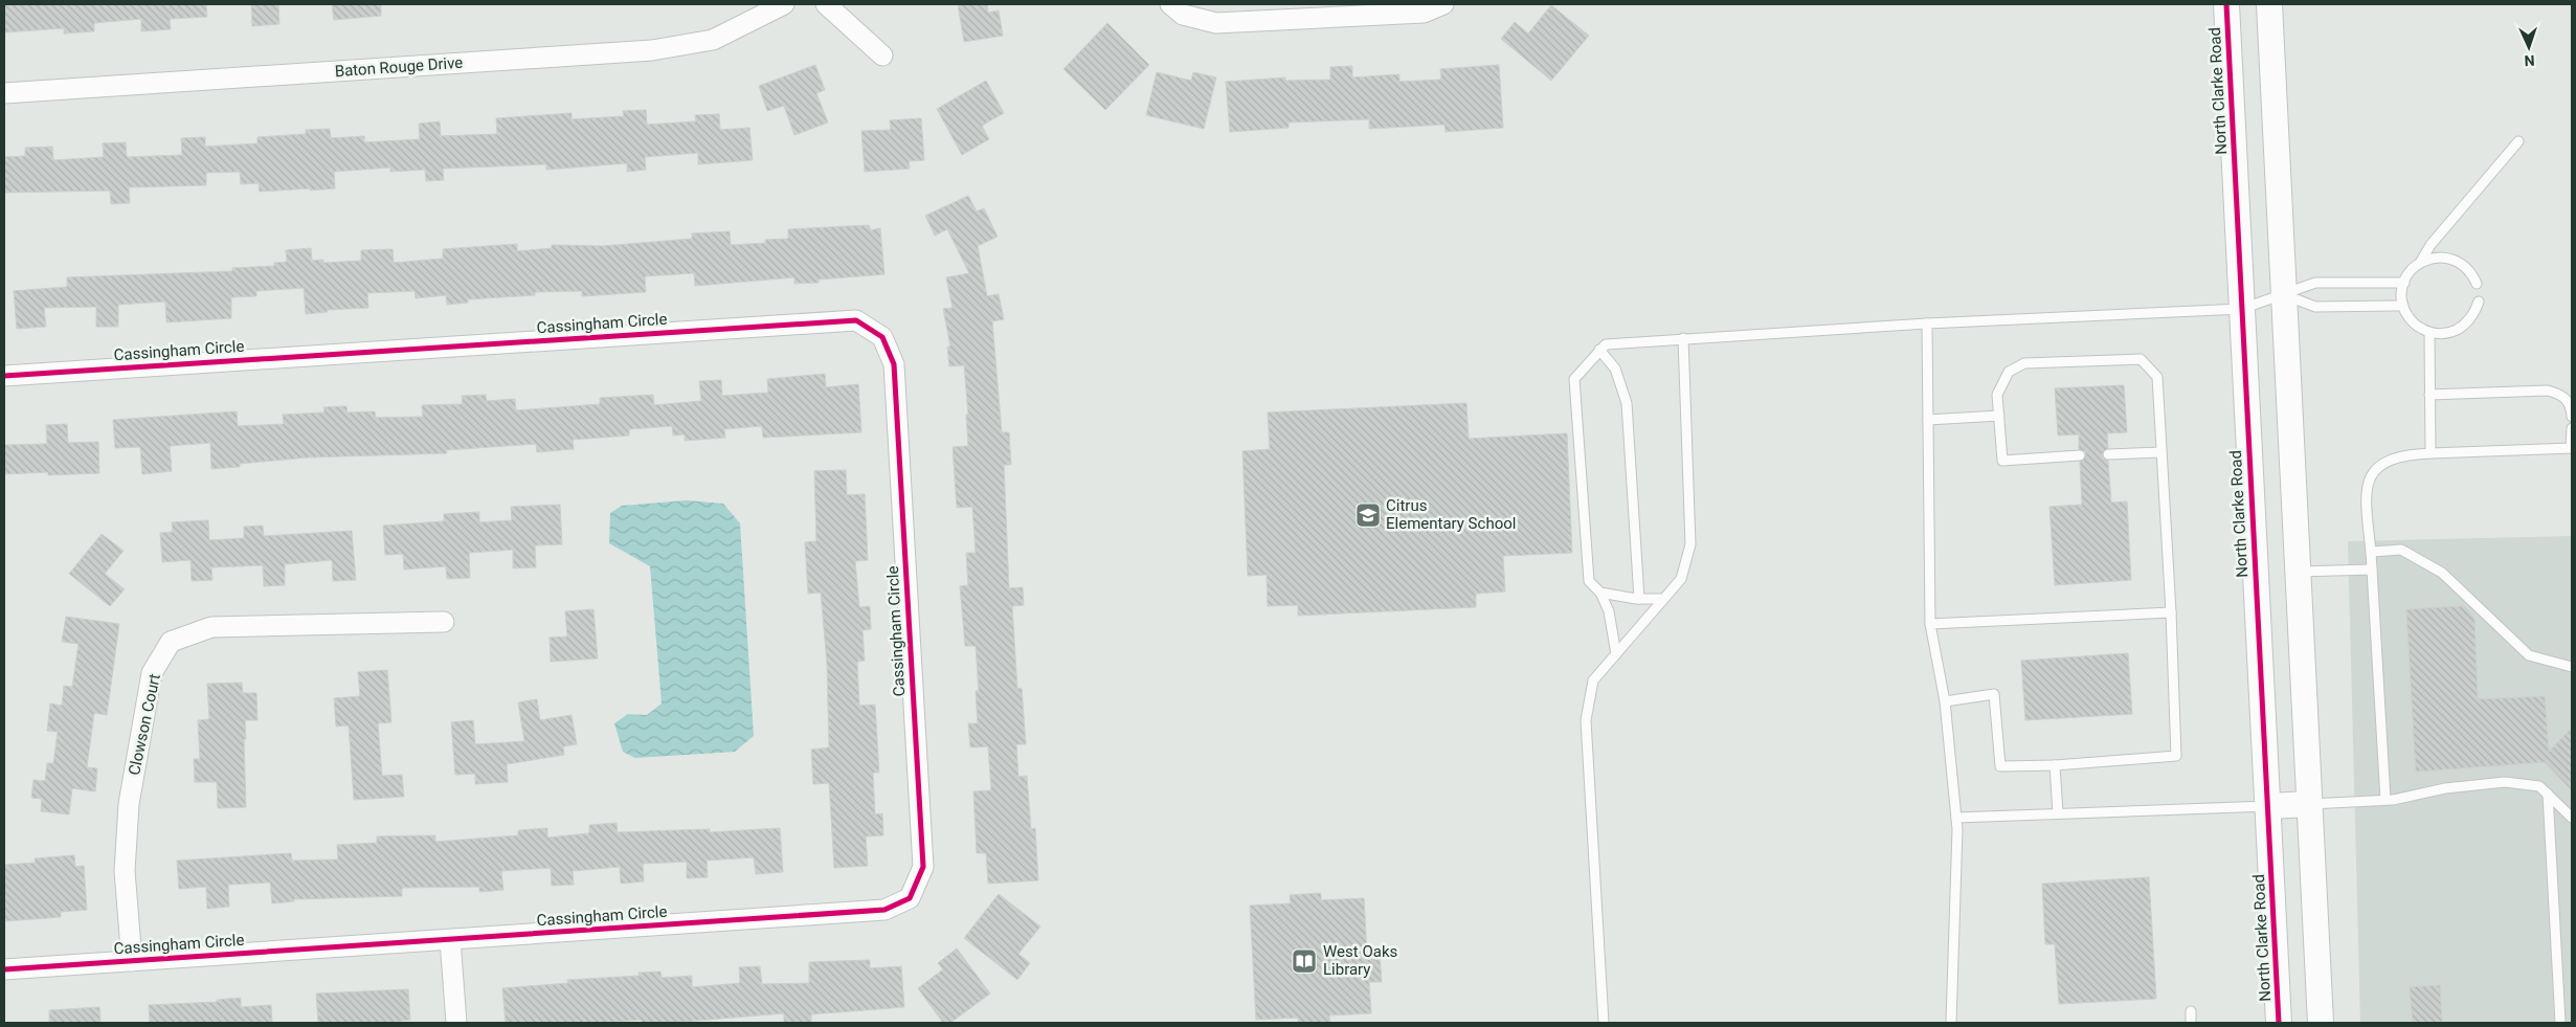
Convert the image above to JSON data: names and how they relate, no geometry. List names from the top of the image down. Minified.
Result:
{"streets":{"street":["Baton Rouge Drive","North Clarke Road","Cassingham Circle","Clowson Court"]},"crossings":[["Cassingham Circle","Clowson Court"]],"places":{"school or university":["Citrus Elementary School"],"library":["West Oaks Library"]},"north":"bottom"}
